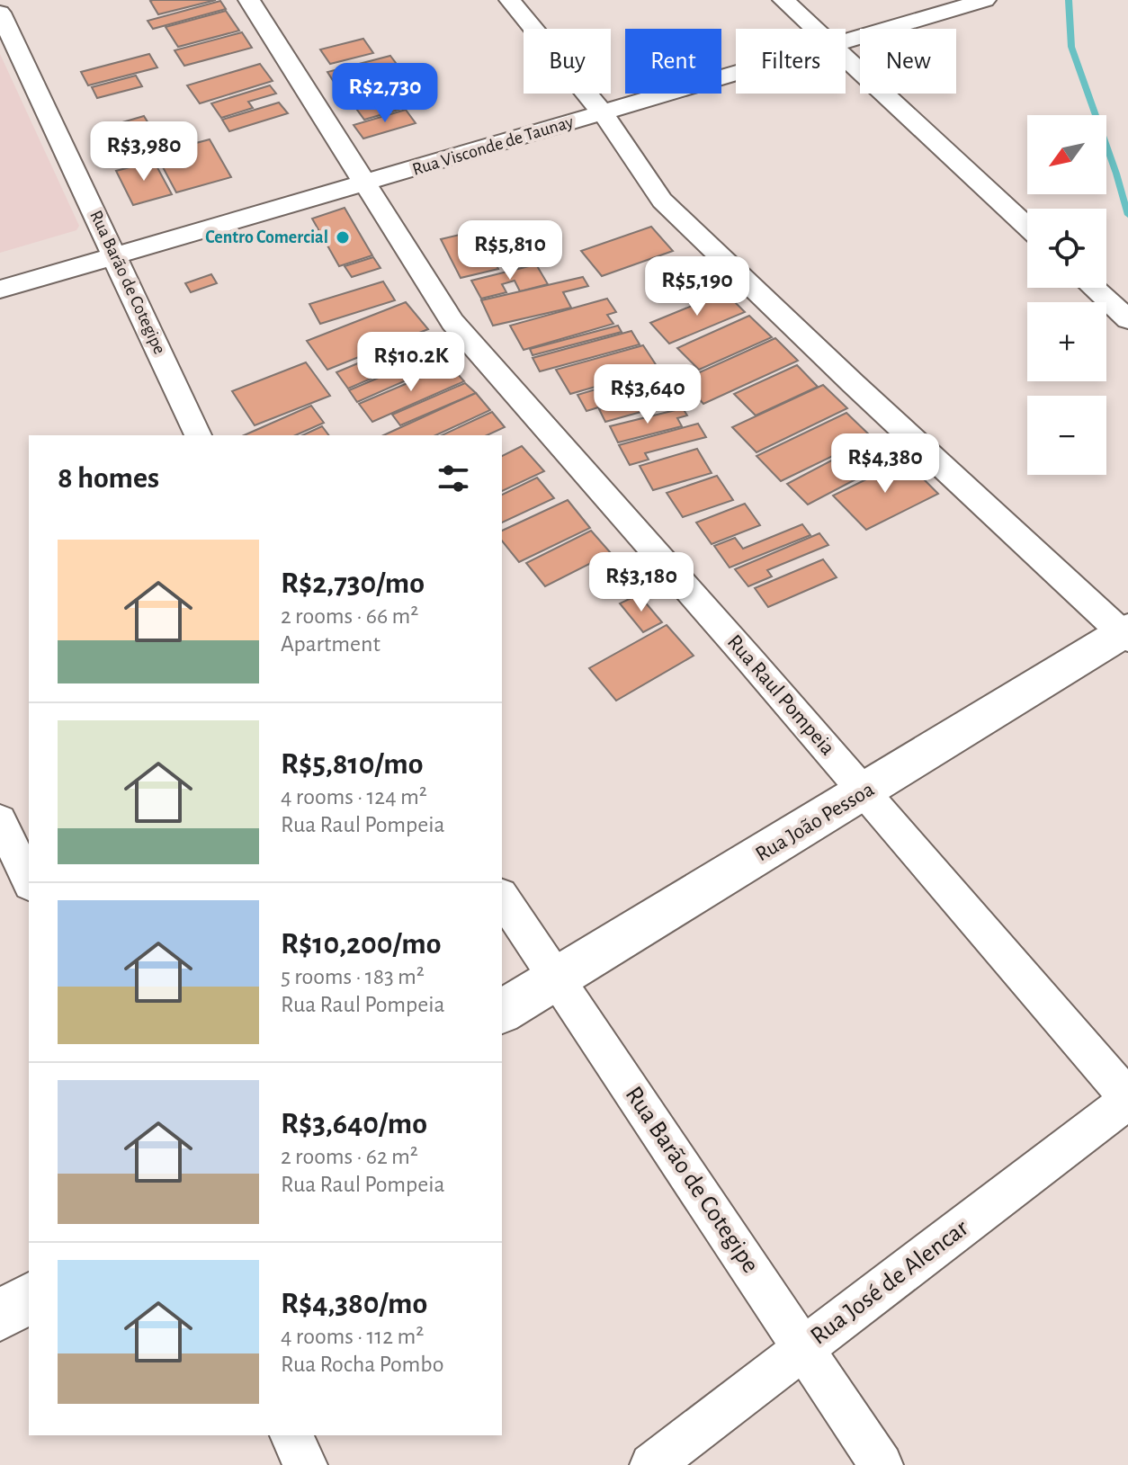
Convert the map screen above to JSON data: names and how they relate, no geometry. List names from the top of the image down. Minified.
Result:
{"streets":{"main road":["Rua João Pessoa"],"street":["Rua Visconde de Taunay","Rua Barão de Cotegipe","Rua Raul Pompeia","Rua José de Alencar"]},"crossings":[["Rua Visconde de Taunay","Rua Barão de Cotegipe"],["Rua Visconde de Taunay","Rua Raul Pompeia"],["Rua Barão de Cotegipe","Rua João Pessoa"],["Rua Barão de Cotegipe","Rua José de Alencar"],["Rua Raul Pompeia","Rua João Pessoa"],["Rua Raul Pompeia","Rua José de Alencar"]],"places":["Centro Comercial"],"north":"bottom left","page":{"chip":["Buy","Rent","Filters","New"],"price":["R$2,730","R$3,980","R$5,810","R$5,190","R$10.2K","R$3,640","R$4,380","R$3,180"],"map_buttons":["+","−"],"heading":"8 homes","list":[{"name":"R$2,730/mo","note":"2 rooms · 66 m² · Apartment"},{"name":"R$5,810/mo","note":"4 rooms · 124 m² · Rua Raul Pompeia"},{"name":"R$10,200/mo","note":"5 rooms · 183 m² · Rua Raul Pompeia"},{"name":"R$3,640/mo","note":"2 rooms · 62 m² · Rua Raul Pompeia"},{"name":"R$4,380/mo","note":"4 rooms · 112 m² · Rua Rocha Pombo"}]}}
